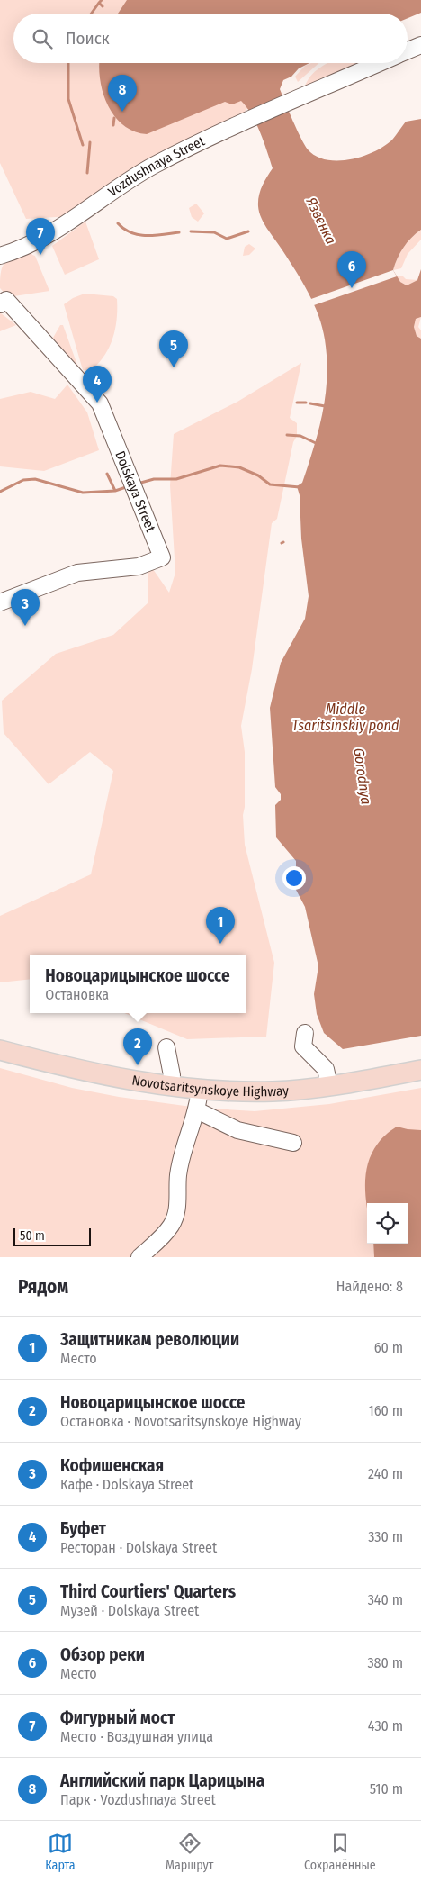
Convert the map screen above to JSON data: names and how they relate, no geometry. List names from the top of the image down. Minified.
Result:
{"streets":{"main road":["Novotsaritsynskoye Highway"],"street":["Dolskaya Street"]},"water":["Язвенка","Middle Tsaritsinskiy pond","Gorodnya"],"scale_bar":"50 m","page":{"search":"Поиск","pins":["8","7","6","5","4","3","1","2"],"popup":["Новоцарицынское шоссе","Остановка"],"scale":"50 m","heading":["Рядом","Найдено: 8"],"list":[{"mark":"1","name":"Защитникам революции","note":"Место","value":"60 m"},{"mark":"2","name":"Новоцарицынское шоссе","note":"Остановка · Novotsaritsynskoye Highway","value":"160 m"},{"mark":"3","name":"Кофишенская","note":"Кафе · Dolskaya Street","value":"240 m"},{"mark":"4","name":"Буфет","note":"Ресторан · Dolskaya Street","value":"330 m"},{"mark":"5","name":"Third Courtiers' Quarters","note":"Музей · Dolskaya Street","value":"340 m"},{"mark":"6","name":"Обзор реки","note":"Место","value":"380 m"},{"mark":"7","name":"Фигурный мост","note":"Место · Воздушная улица","value":"430 m"},{"mark":"8","name":"Английский парк Царицына","note":"Парк · Vozdushnaya Street","value":"510 m"}],"nav":["Карта","Маршрут","Сохранённые"]}}
